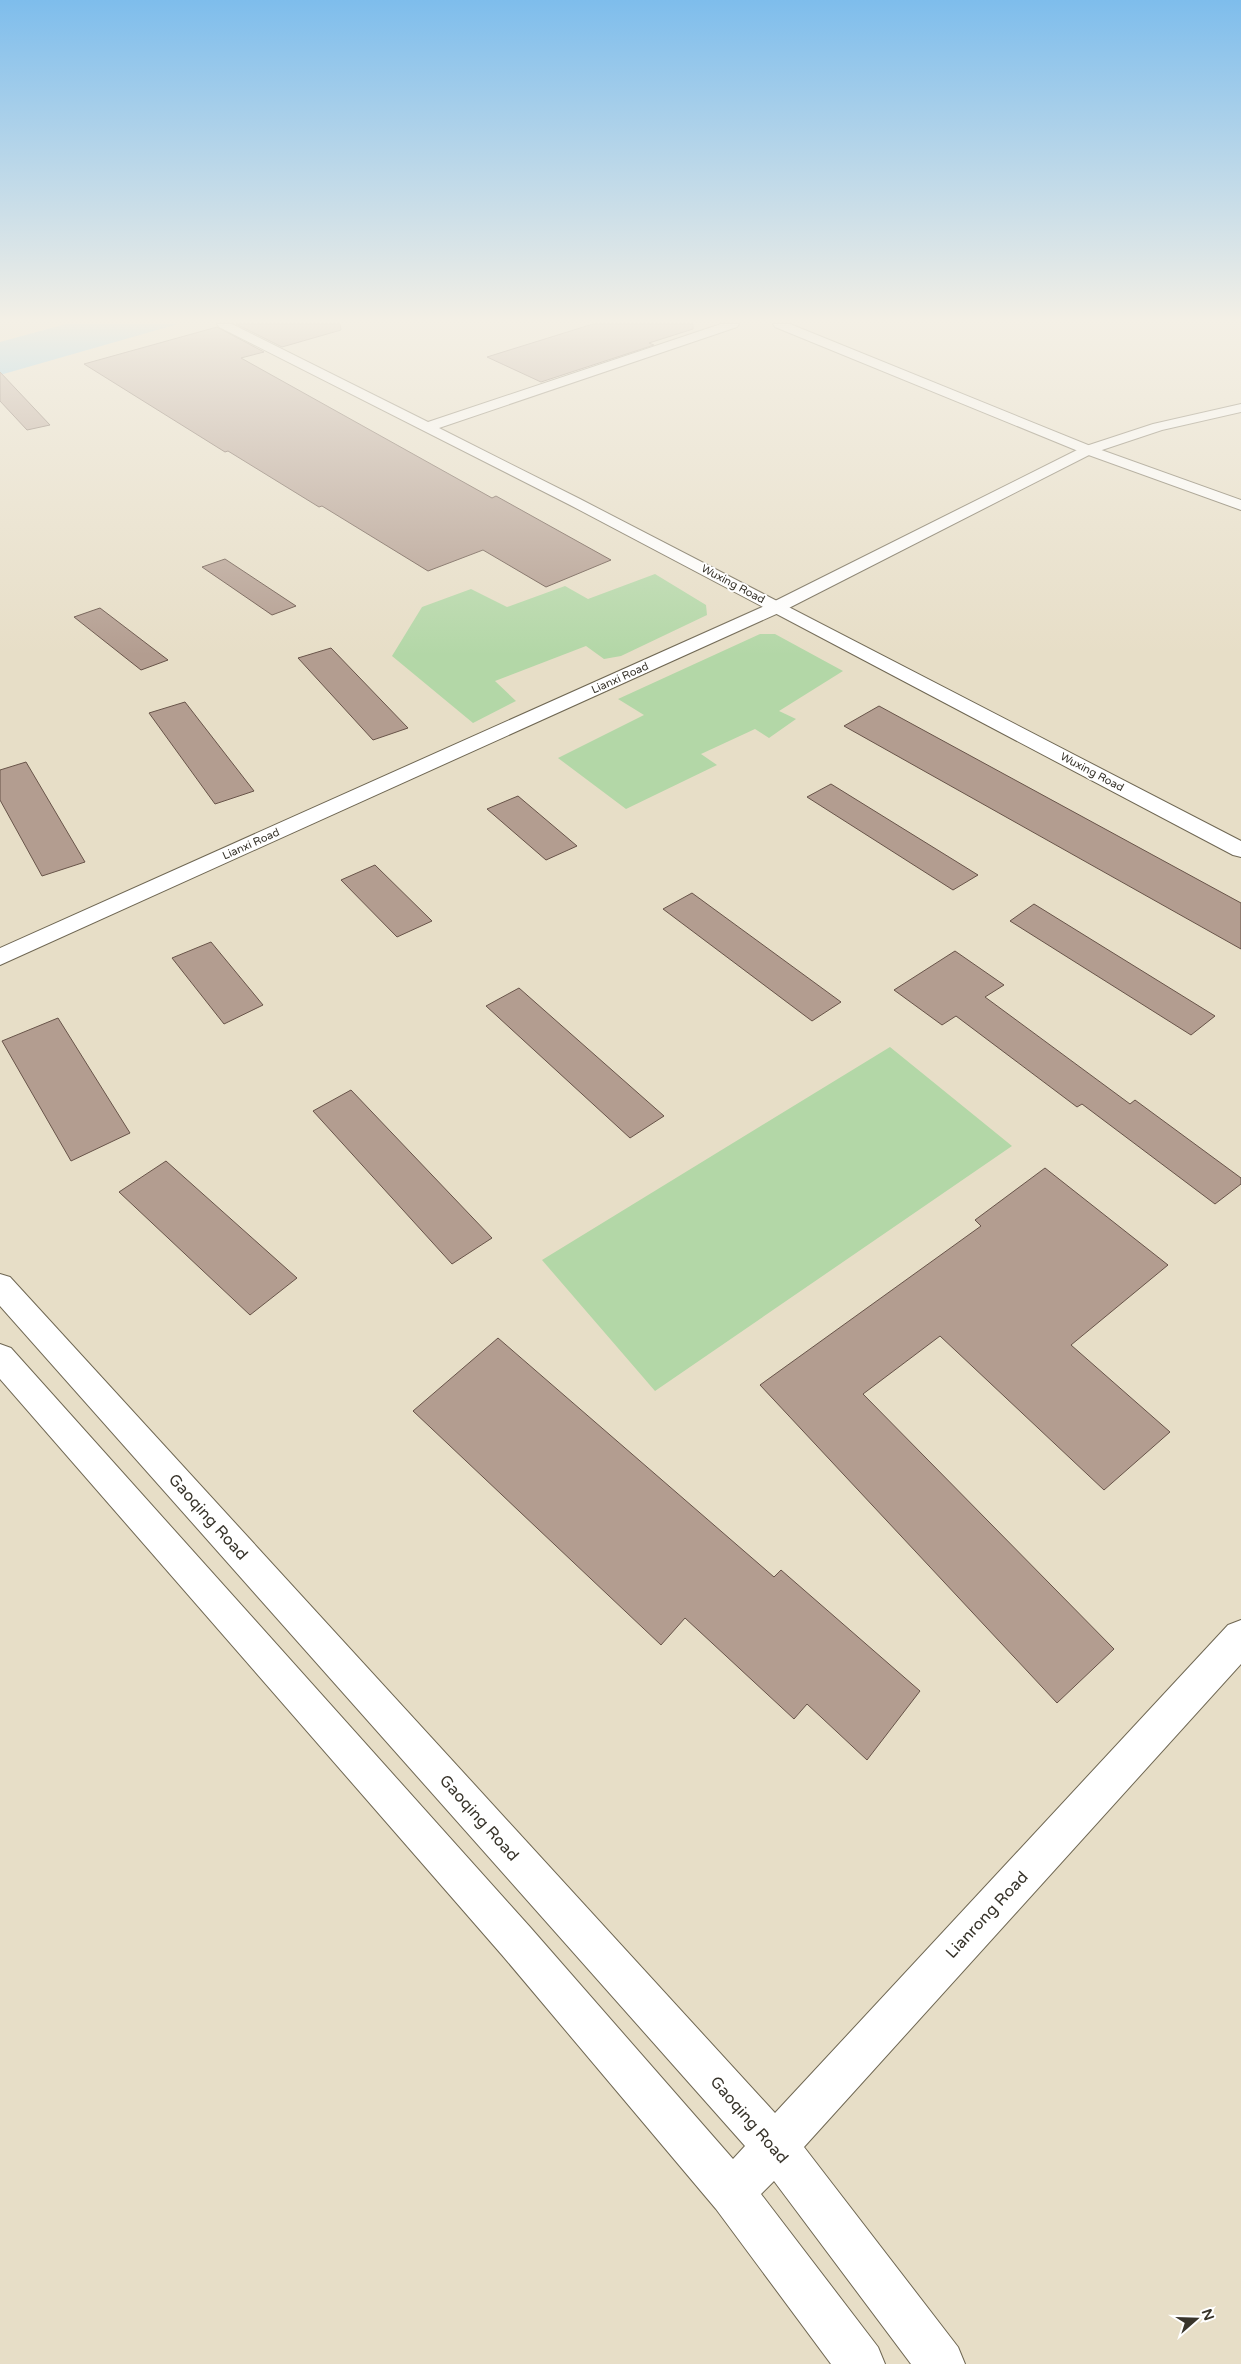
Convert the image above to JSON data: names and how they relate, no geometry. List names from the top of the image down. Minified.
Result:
{"streets":{"street":["Wuxing Road","Lianxi Road","Gaoqing Road","Lianrong Road"]},"crossings":[["Wuxing Road","Lianxi Road"],["Gaoqing Road","Lianrong Road"]],"north":"right"}
